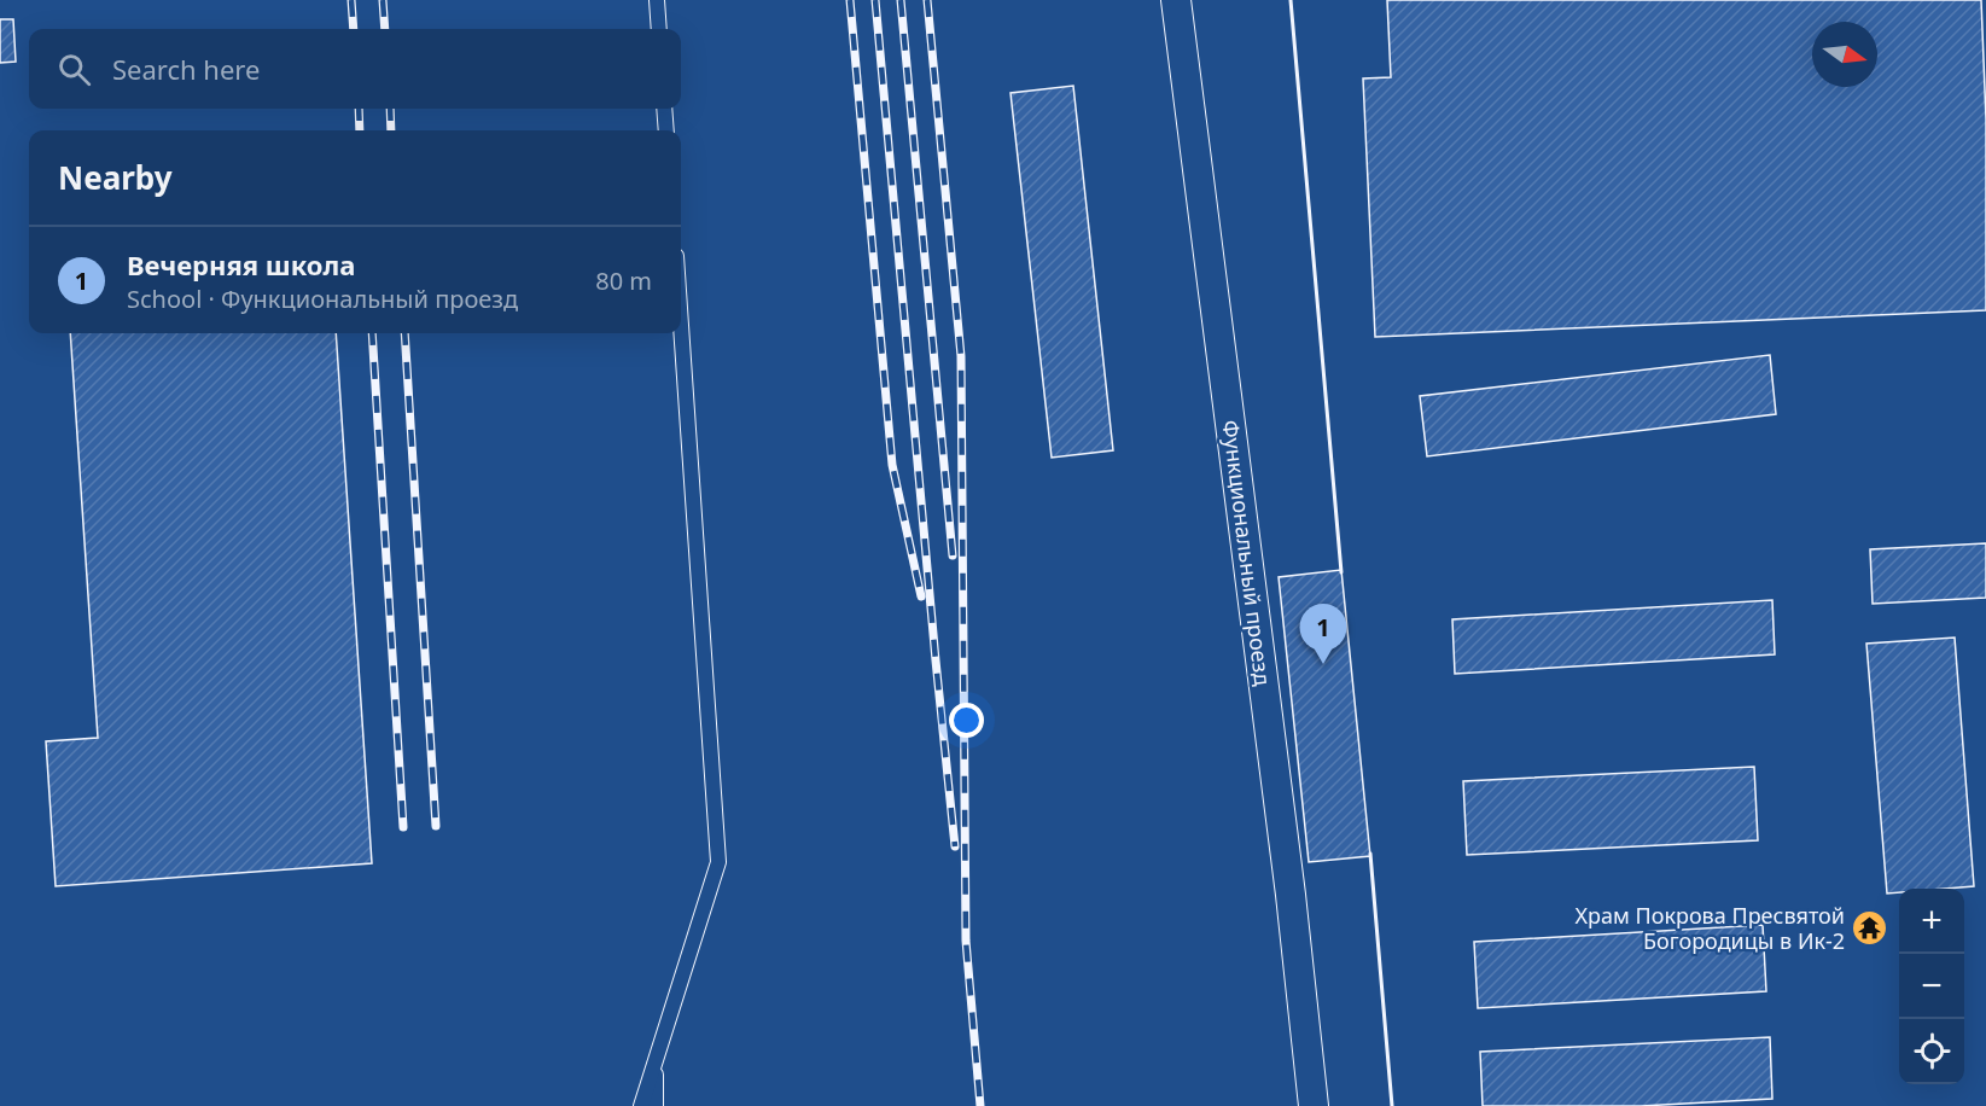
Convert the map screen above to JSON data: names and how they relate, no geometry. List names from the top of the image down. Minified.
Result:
{"streets":{"street":["Функциональный проезд"]},"places":{"temple":["Храм Покрова Пресвятой Богородицы в Ик-2"]},"north":"right","page":{"search":"Search here","heading":"Nearby","list":[{"mark":"1","name":"Вечерняя школа","note":"School · Функциональный проезд","value":"80 m"}],"pins":"1","map_buttons":["+","−"]}}
